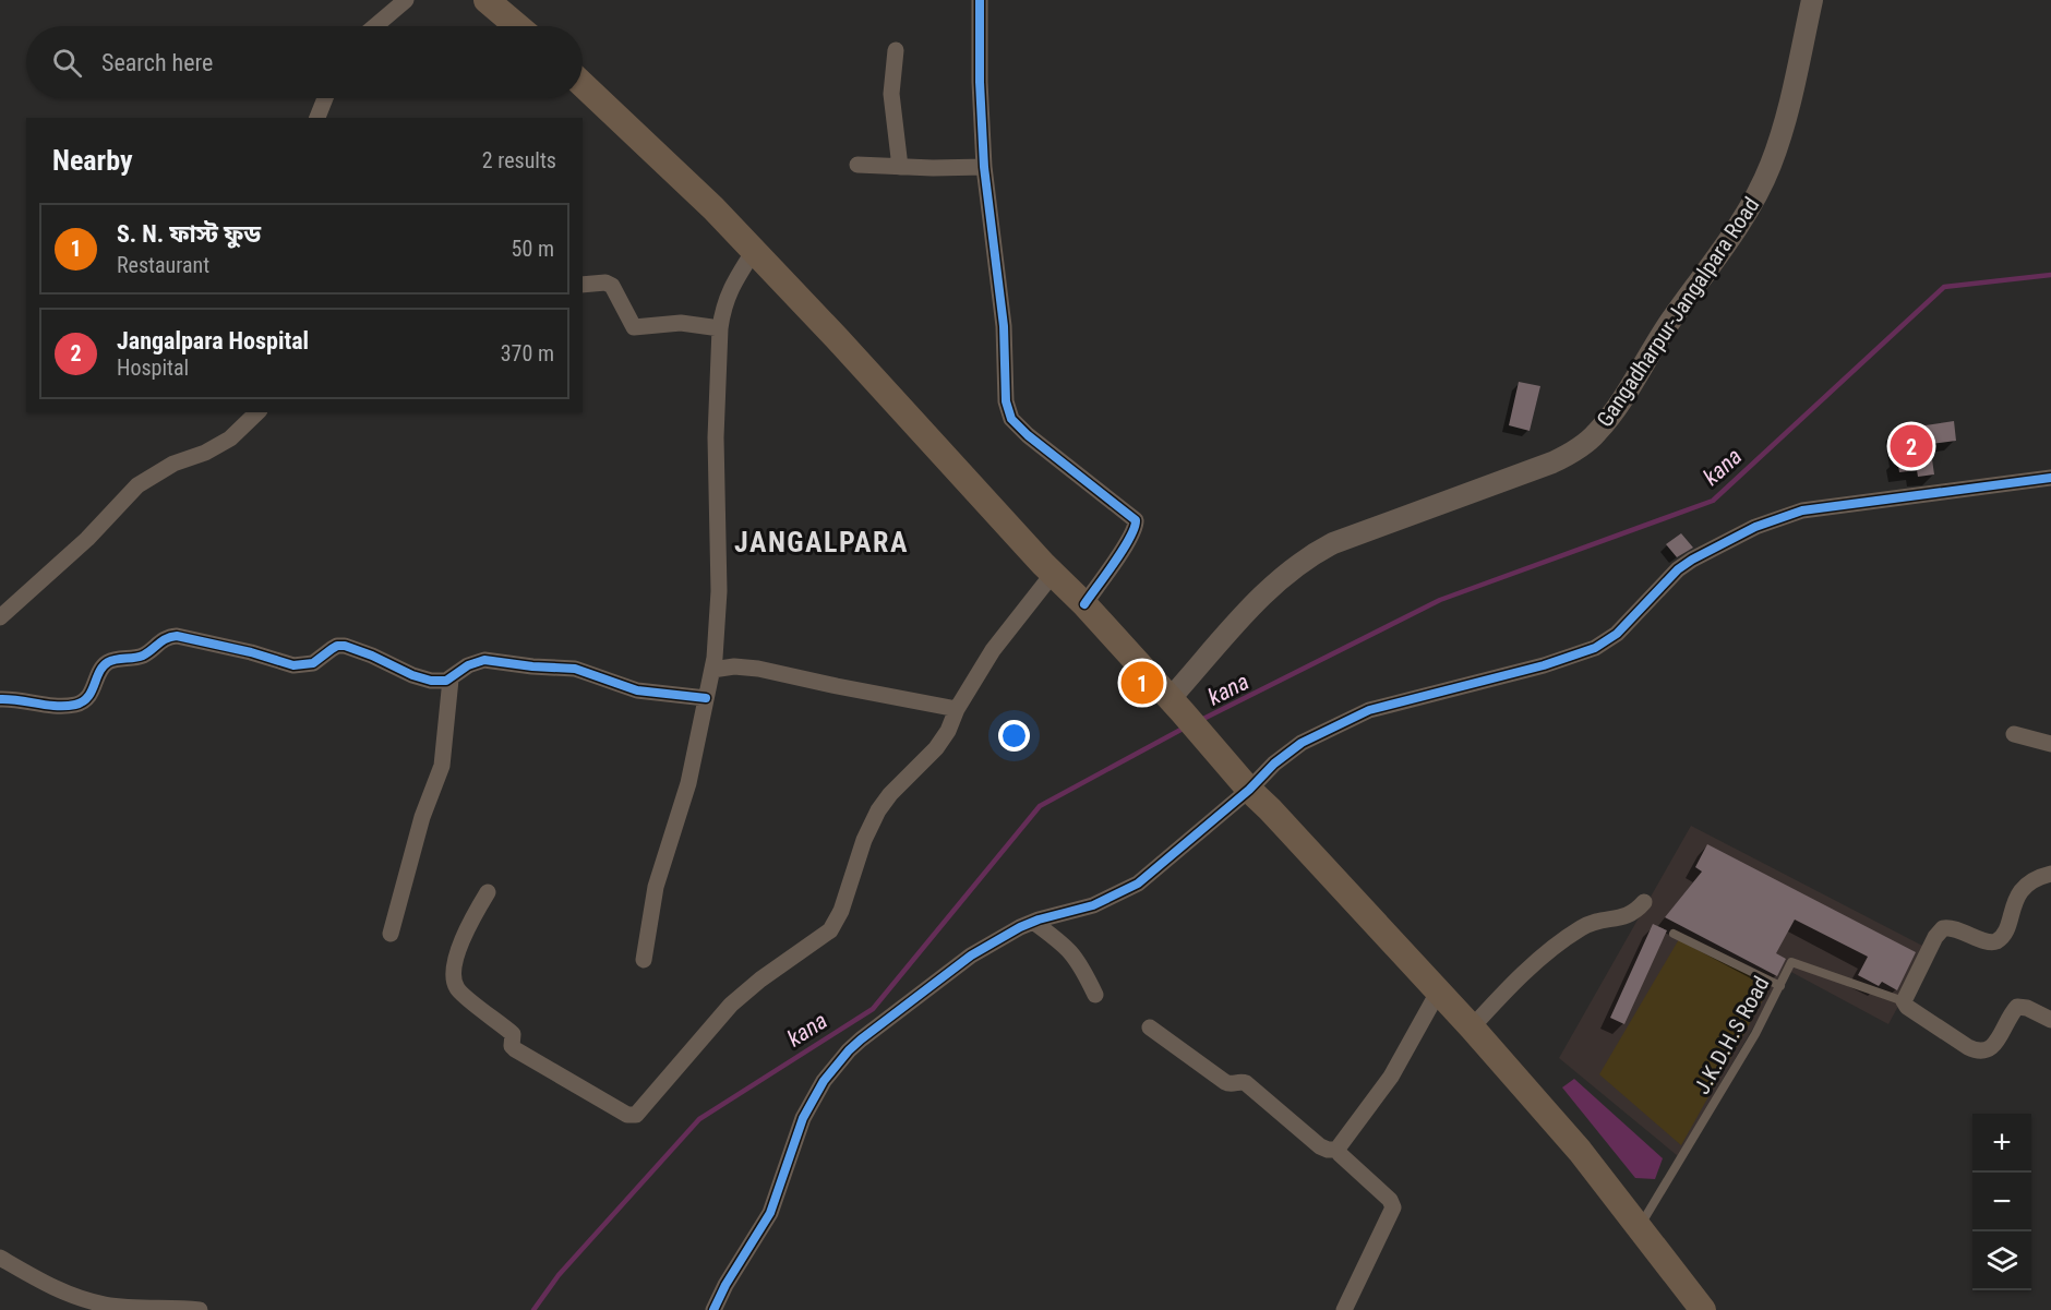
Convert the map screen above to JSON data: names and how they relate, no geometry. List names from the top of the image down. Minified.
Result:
{"streets":{"street":["Gangadharpur-Jangalpara Road"],"lane":["J.K.D.H.S Road"]},"districts":["JANGALPARA"],"water":["kana"],"page":{"search":"Search here","heading":["Nearby","2 results"],"list":[{"mark":"1","name":"S. N. ফাস্ট ফুড","note":"Restaurant","value":"50 m"},{"mark":"2","name":"Jangalpara Hospital","note":"Hospital","value":"370 m"}],"pins":["2","1"],"map_buttons":["+","−"]}}
